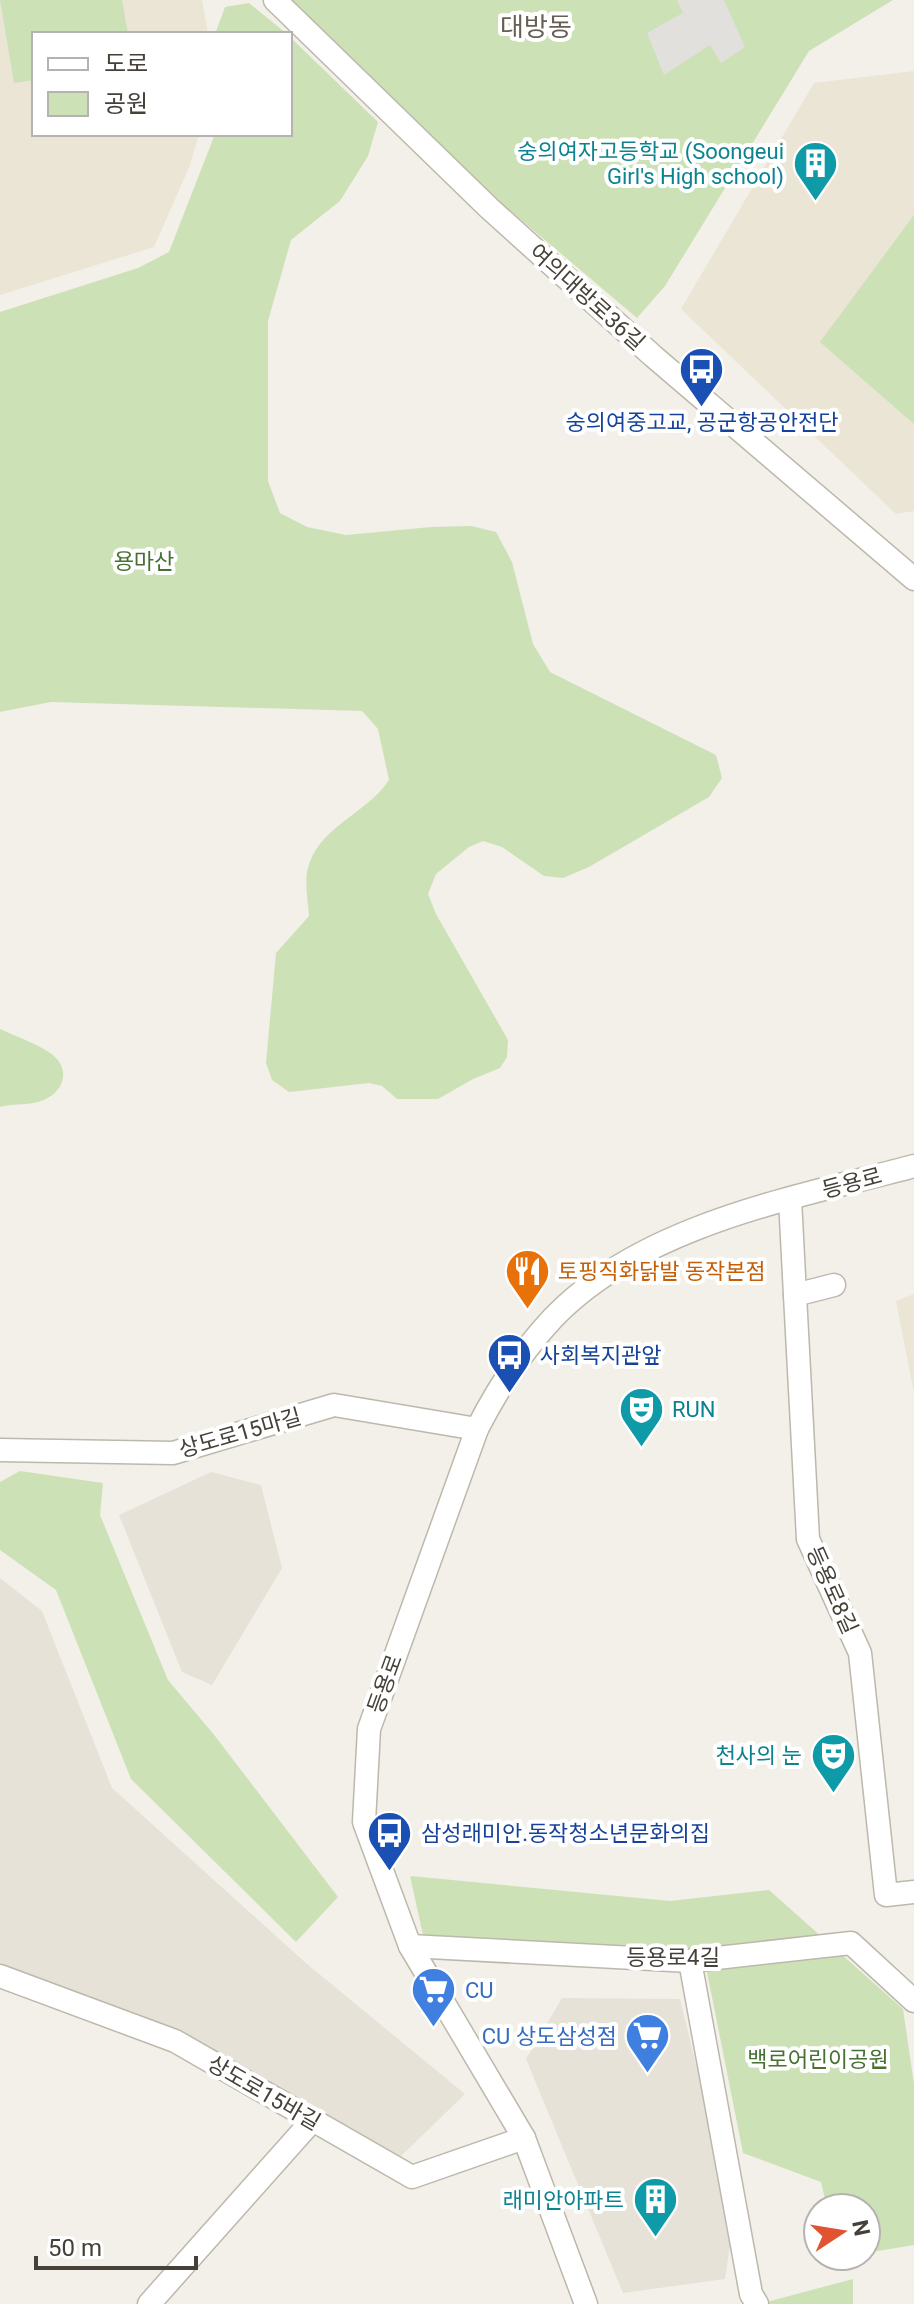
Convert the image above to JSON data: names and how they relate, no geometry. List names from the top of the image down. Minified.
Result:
{"streets":{"street":["여의대방로36길","등용로","상도로15마길","등용로8길","등용로4길","상도로15바길"]},"crossings":[["등용로","상도로15마길"],["등용로","등용로4길"],["등용로","상도로15바길"]],"districts":["대방동"],"parks":["용마산","백로어린이공원"],"places":{"building":["숭의여자고등학교 (Soongeui Girl's High school)","래미안아파트"],"bus stop":["숭의여중고교, 공군항공안전단","사회복지관앞","삼성래미안.동작청소년문화의집"],"restaurant":["토핑직화닭발 동작본점"],"theatre":["RUN","천사의 눈"],"supermarket":["CU","CU 상도삼성점"]},"legend":["도로","공원"],"scale_bar":"50 m","north":"right"}
